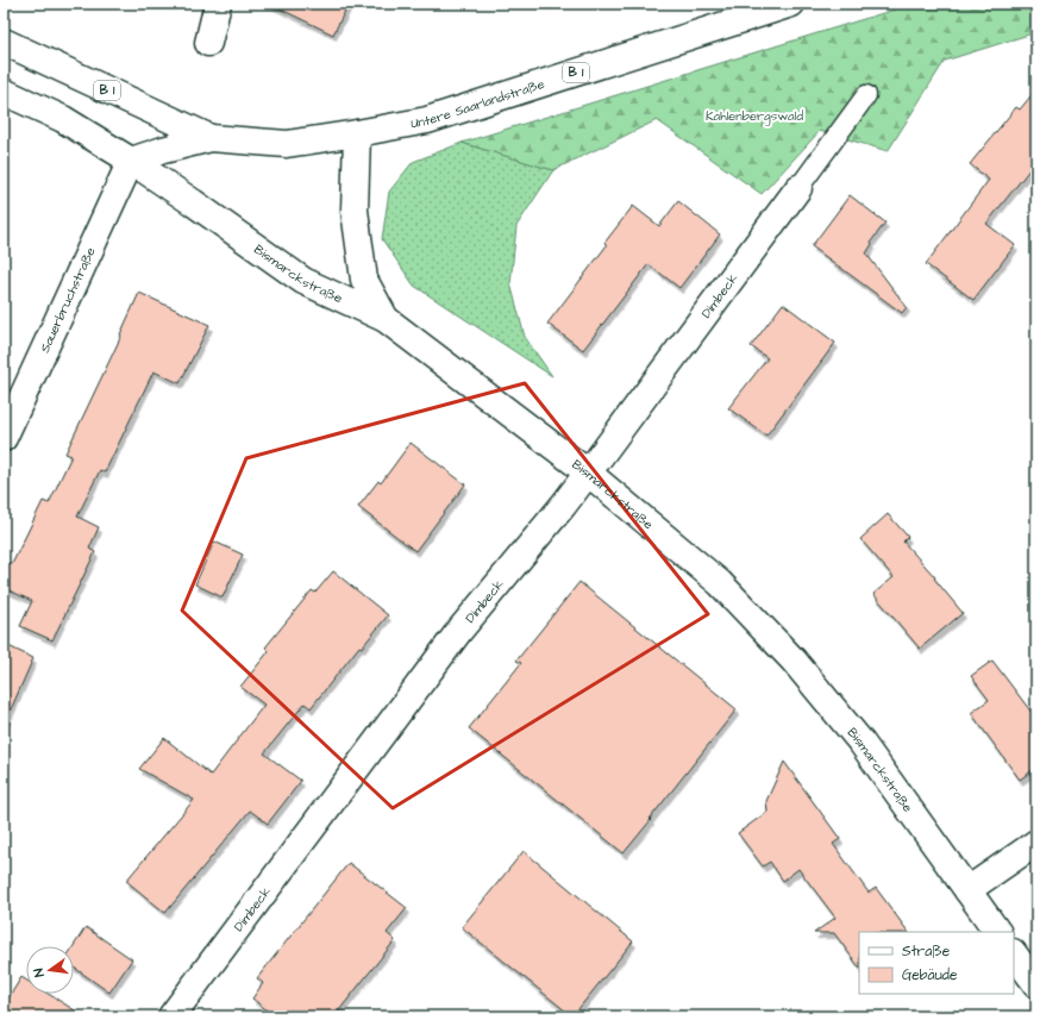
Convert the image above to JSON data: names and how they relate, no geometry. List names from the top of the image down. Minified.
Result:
{"streets":{"main road":["B 1","Untere Saarlandstraße","Bismarckstraße","Dimbeck","Sauerbruchstraße"]},"crossings":[["B 1","Untere Saarlandstraße"],["B 1","Bismarckstraße"],["B 1","Sauerbruchstraße"],["Bismarckstraße","Dimbeck"],["Bismarckstraße","Sauerbruchstraße"]],"parks":["Kahlenbergswald"],"legend":["Straße","Gebäude"],"north":"left"}
